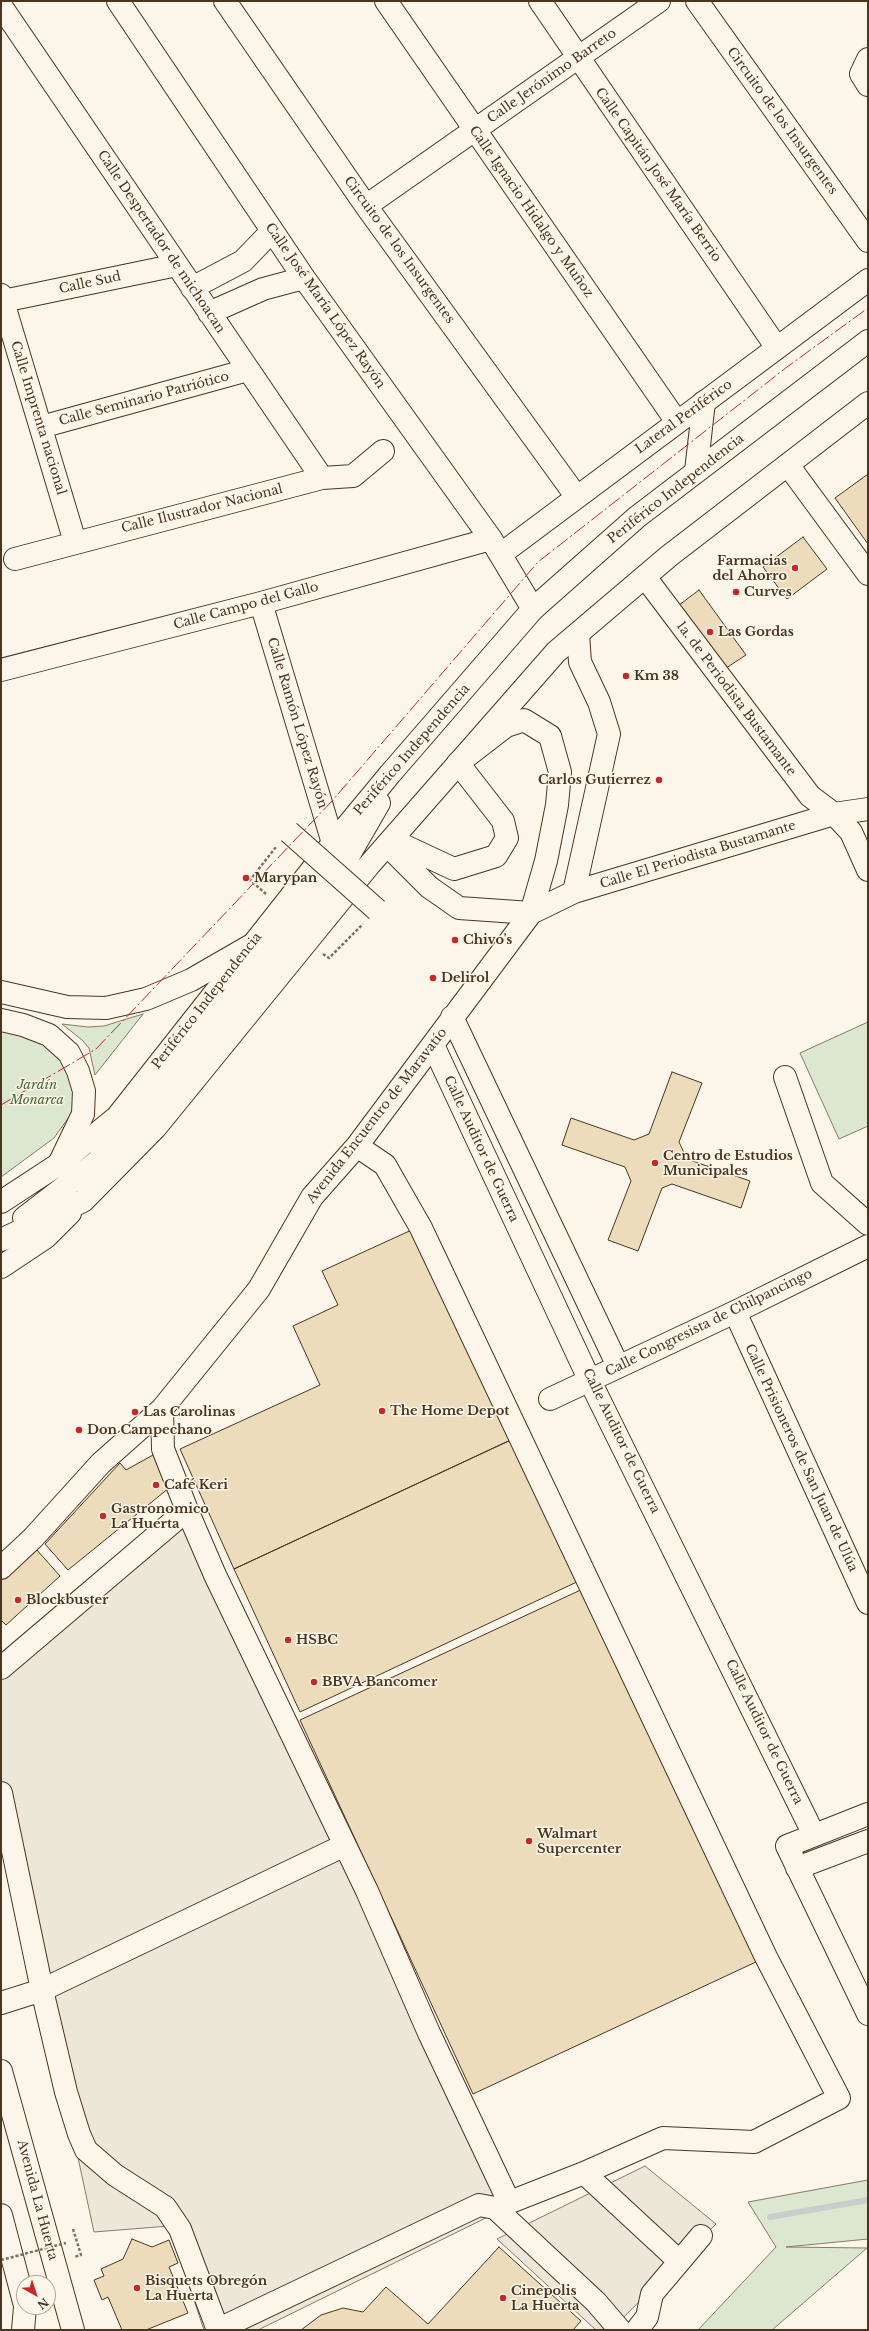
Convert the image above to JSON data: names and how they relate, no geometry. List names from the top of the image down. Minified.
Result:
{"streets":{"main road":["Calle Jerónimo Barreto","Circuito de los Insurgentes","Calle Capitán José María Berrio","Calle Ignacio Hidalgo y Muñoz","Calle Despertador de michoacan","Calle Sud","Calle José María López Rayón","Calle Seminario Patriótico","Lateral Periférico","Calle Imprenta nacional","Periférico Independencia","Calle Ilustrador Nacional","Calle Campo del Gallo","1a. de Periodista Bustamante","Calle Ramón López Rayón","Calle El Periodista Bustamante","Avenida Encuentro de Maravatío","Calle Auditor de Guerra","Calle Congresista de Chilpancingo","Calle Prisioneros de San Juan de Ulúa","Avenida La Huerta"]},"crossings":[["Calle Jerónimo Barreto","Circuito de los Insurgentes"],["Calle Jerónimo Barreto","Calle Capitán José María Berrio"],["Calle Jerónimo Barreto","Calle Ignacio Hidalgo y Muñoz"],["Circuito de los Insurgentes","Lateral Periférico"],["Calle Capitán José María Berrio","Lateral Periférico"],["Calle Ignacio Hidalgo y Muñoz","Lateral Periférico"],["Calle Despertador de michoacan","Calle Sud"],["Calle Despertador de michoacan","Calle Seminario Patriótico"],["Calle Despertador de michoacan","Calle Ilustrador Nacional"],["Calle Sud","Calle Imprenta nacional"],["Calle José María López Rayón","Lateral Periférico"],["Calle José María López Rayón","Periférico Independencia"],["Calle José María López Rayón","Calle Campo del Gallo"],["Calle Seminario Patriótico","Calle Imprenta nacional"],["Lateral Periférico","Calle Campo del Gallo"],["Calle Imprenta nacional","Calle Ilustrador Nacional"],["Periférico Independencia","Calle Ramón López Rayón"],["Calle Campo del Gallo","Calle Ramón López Rayón"],["1a. de Periodista Bustamante","Calle El Periodista Bustamante"],["Calle El Periodista Bustamante","Avenida Encuentro de Maravatío"],["Avenida Encuentro de Maravatío","Calle Auditor de Guerra"],["Calle Auditor de Guerra","Calle Congresista de Chilpancingo"],["Calle Congresista de Chilpancingo","Calle Prisioneros de San Juan de Ulúa"]],"parks":["Jardín Monarca"],"places":["Farmacias del Ahorro","Curves","Las Gordas","Km 38","Carlos Gutierrez","Marypan","Chivo's","Delirol","Centro de Estudios Municipales","The Home Depot","Las Carolinas","Don Campechano","Café Keri","Gastronomico La Huerta","Blockbuster","HSBC","BBVA Bancomer","Walmart Supercenter","Bisquets Obregón La Huerta","Cinepolis La Huerta"],"north":"bottom right"}
